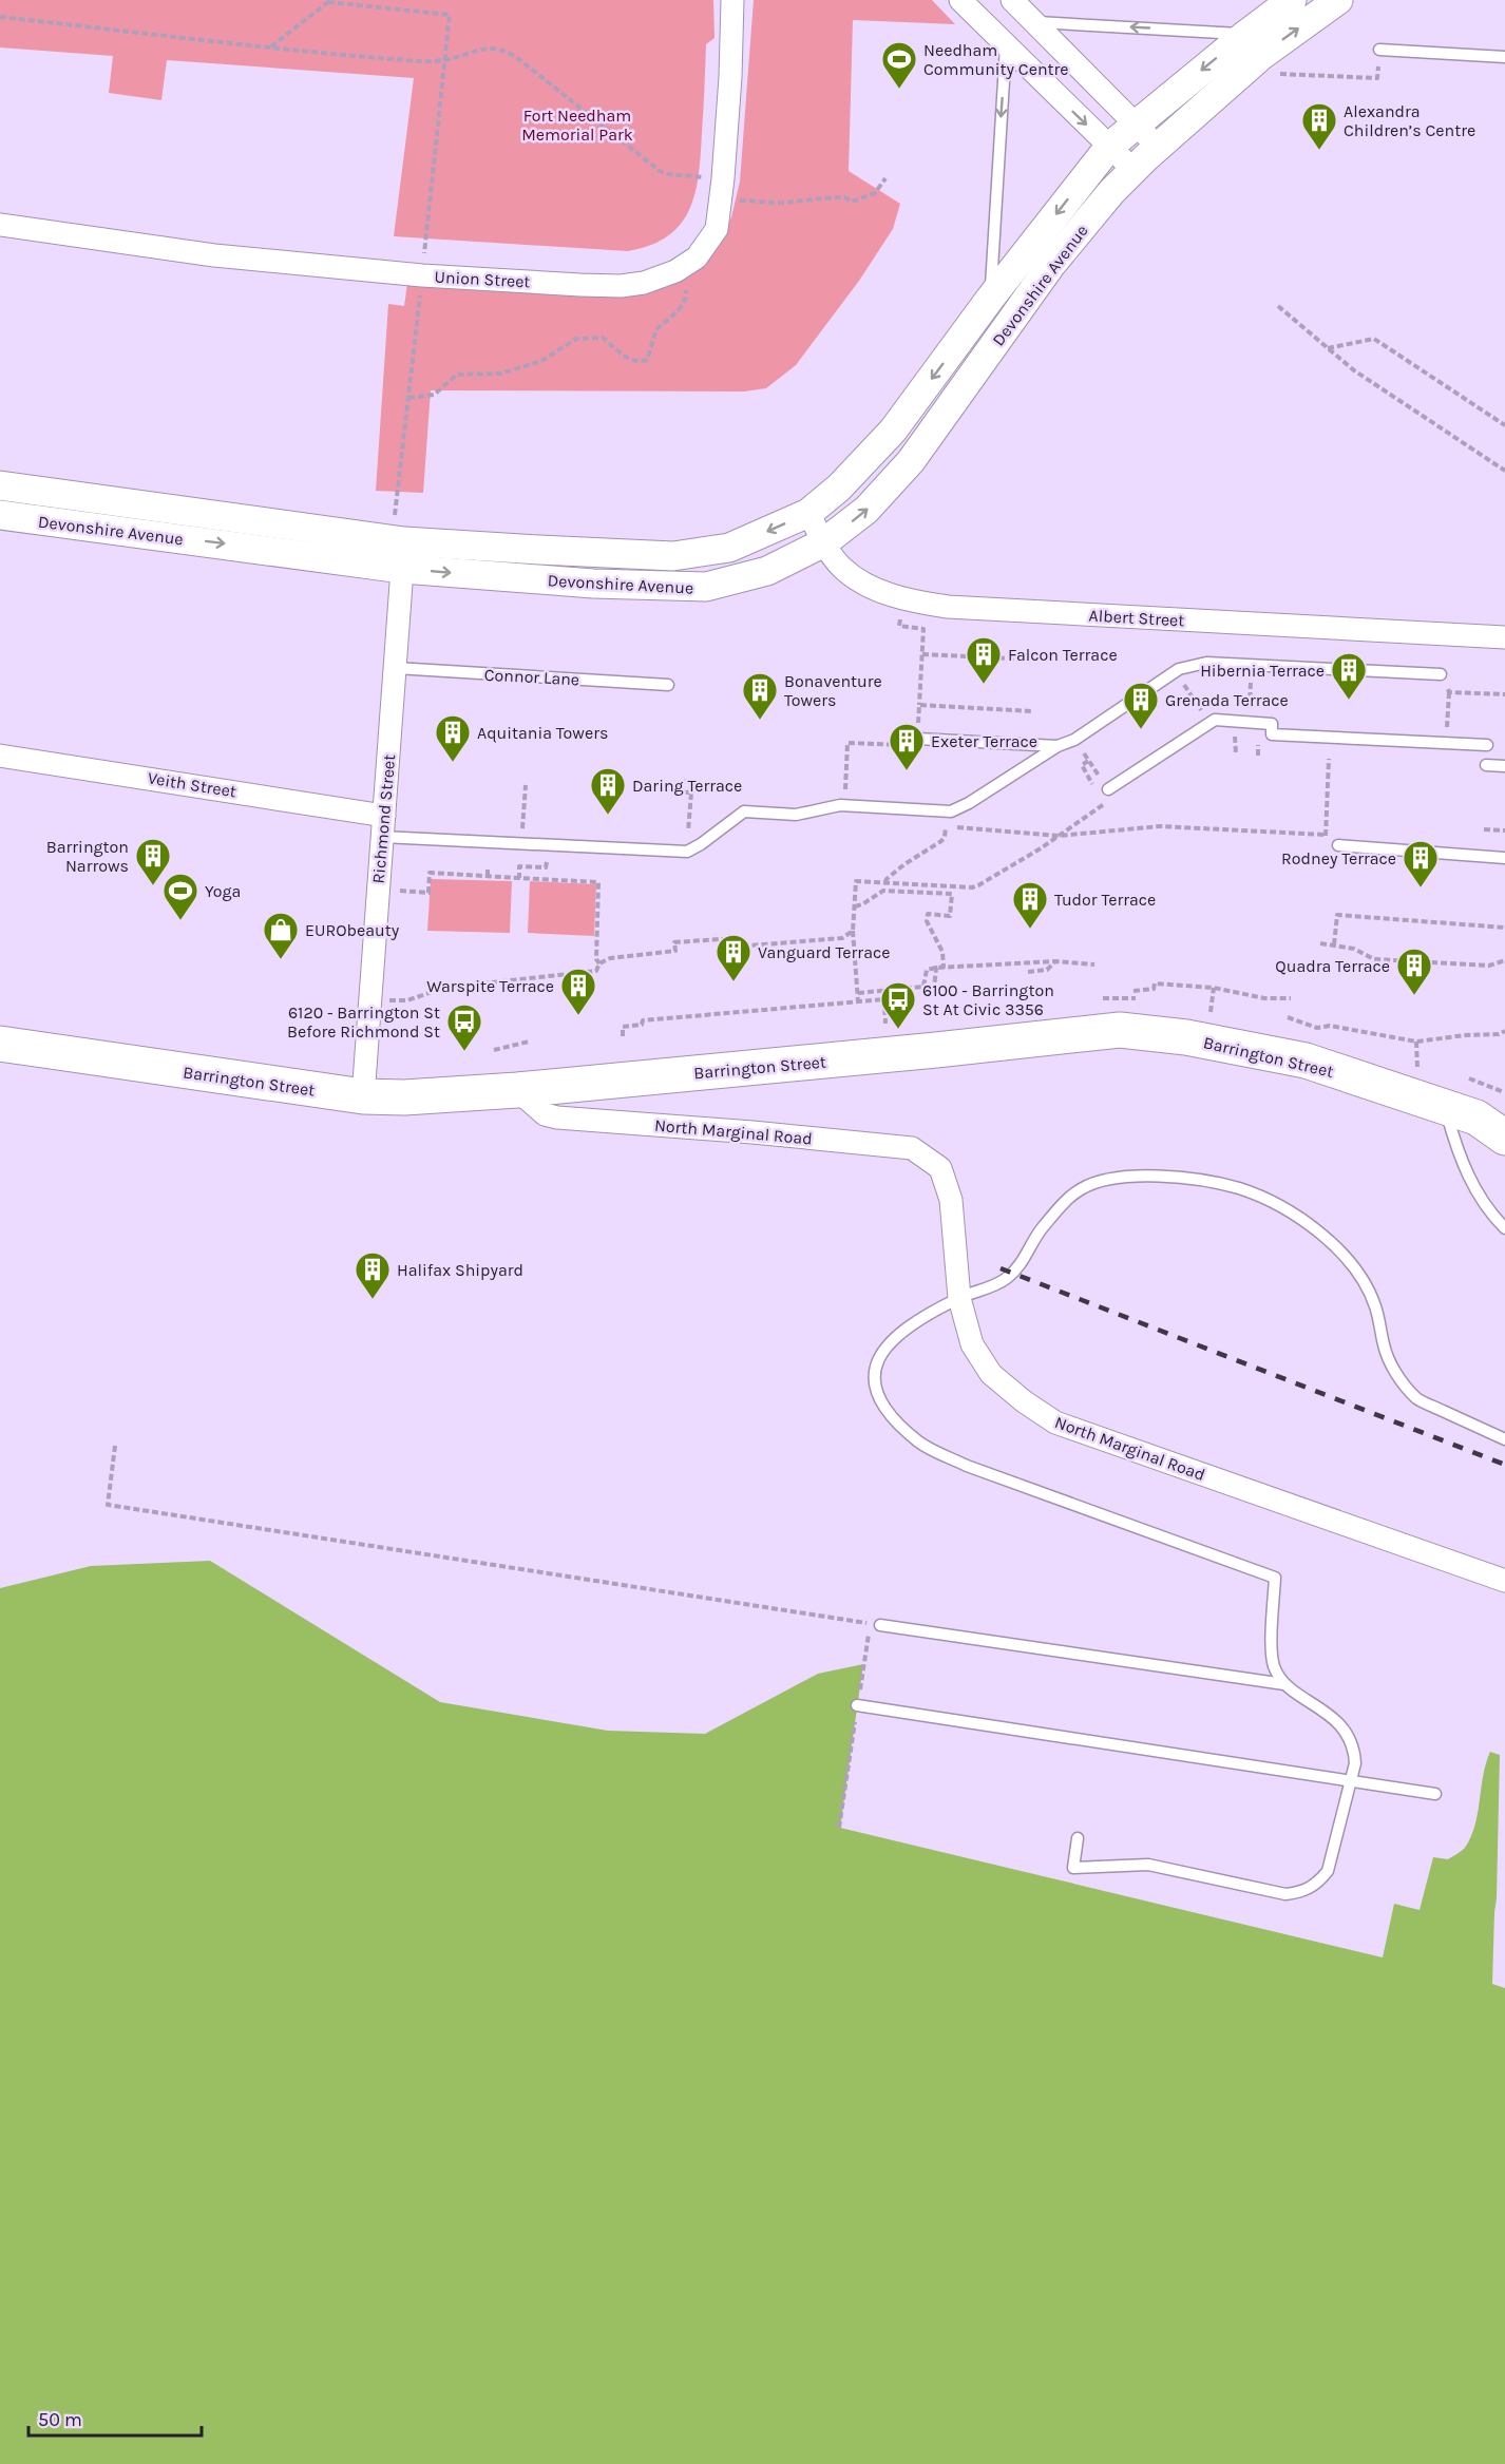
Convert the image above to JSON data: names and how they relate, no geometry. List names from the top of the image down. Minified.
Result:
{"streets":{"main road":["Barrington Street"],"street":["Union Street","Devonshire Avenue","Albert Street","Veith Street","Richmond Street","North Marginal Road"],"lane":["Connor Lane"]},"crossings":[["Devonshire Avenue","Albert Street"],["Devonshire Avenue","Richmond Street"],["Connor Lane","Richmond Street"],["Veith Street","Richmond Street"],["Richmond Street","Barrington Street"],["Barrington Street","North Marginal Road"]],"parks":["Fort Needham Memorial Park"],"places":{"sports":["Needham Community Centre","Yoga"],"building":["Alexandra Children’s Centre","Falcon Terrace","Hibernia Terrace","Bonaventure Towers","Grenada Terrace","Aquitania Towers","Exeter Terrace","Daring Terrace","Barrington Narrows","Rodney Terrace","Tudor Terrace","Vanguard Terrace","Quadra Terrace","Warspite Terrace","Halifax Shipyard"],"shop":["EURObeauty"],"bus stop":["6100 - Barrington St At Civic 3356","6120 - Barrington St Before Richmond St"]},"scale_bar":"50 m"}
